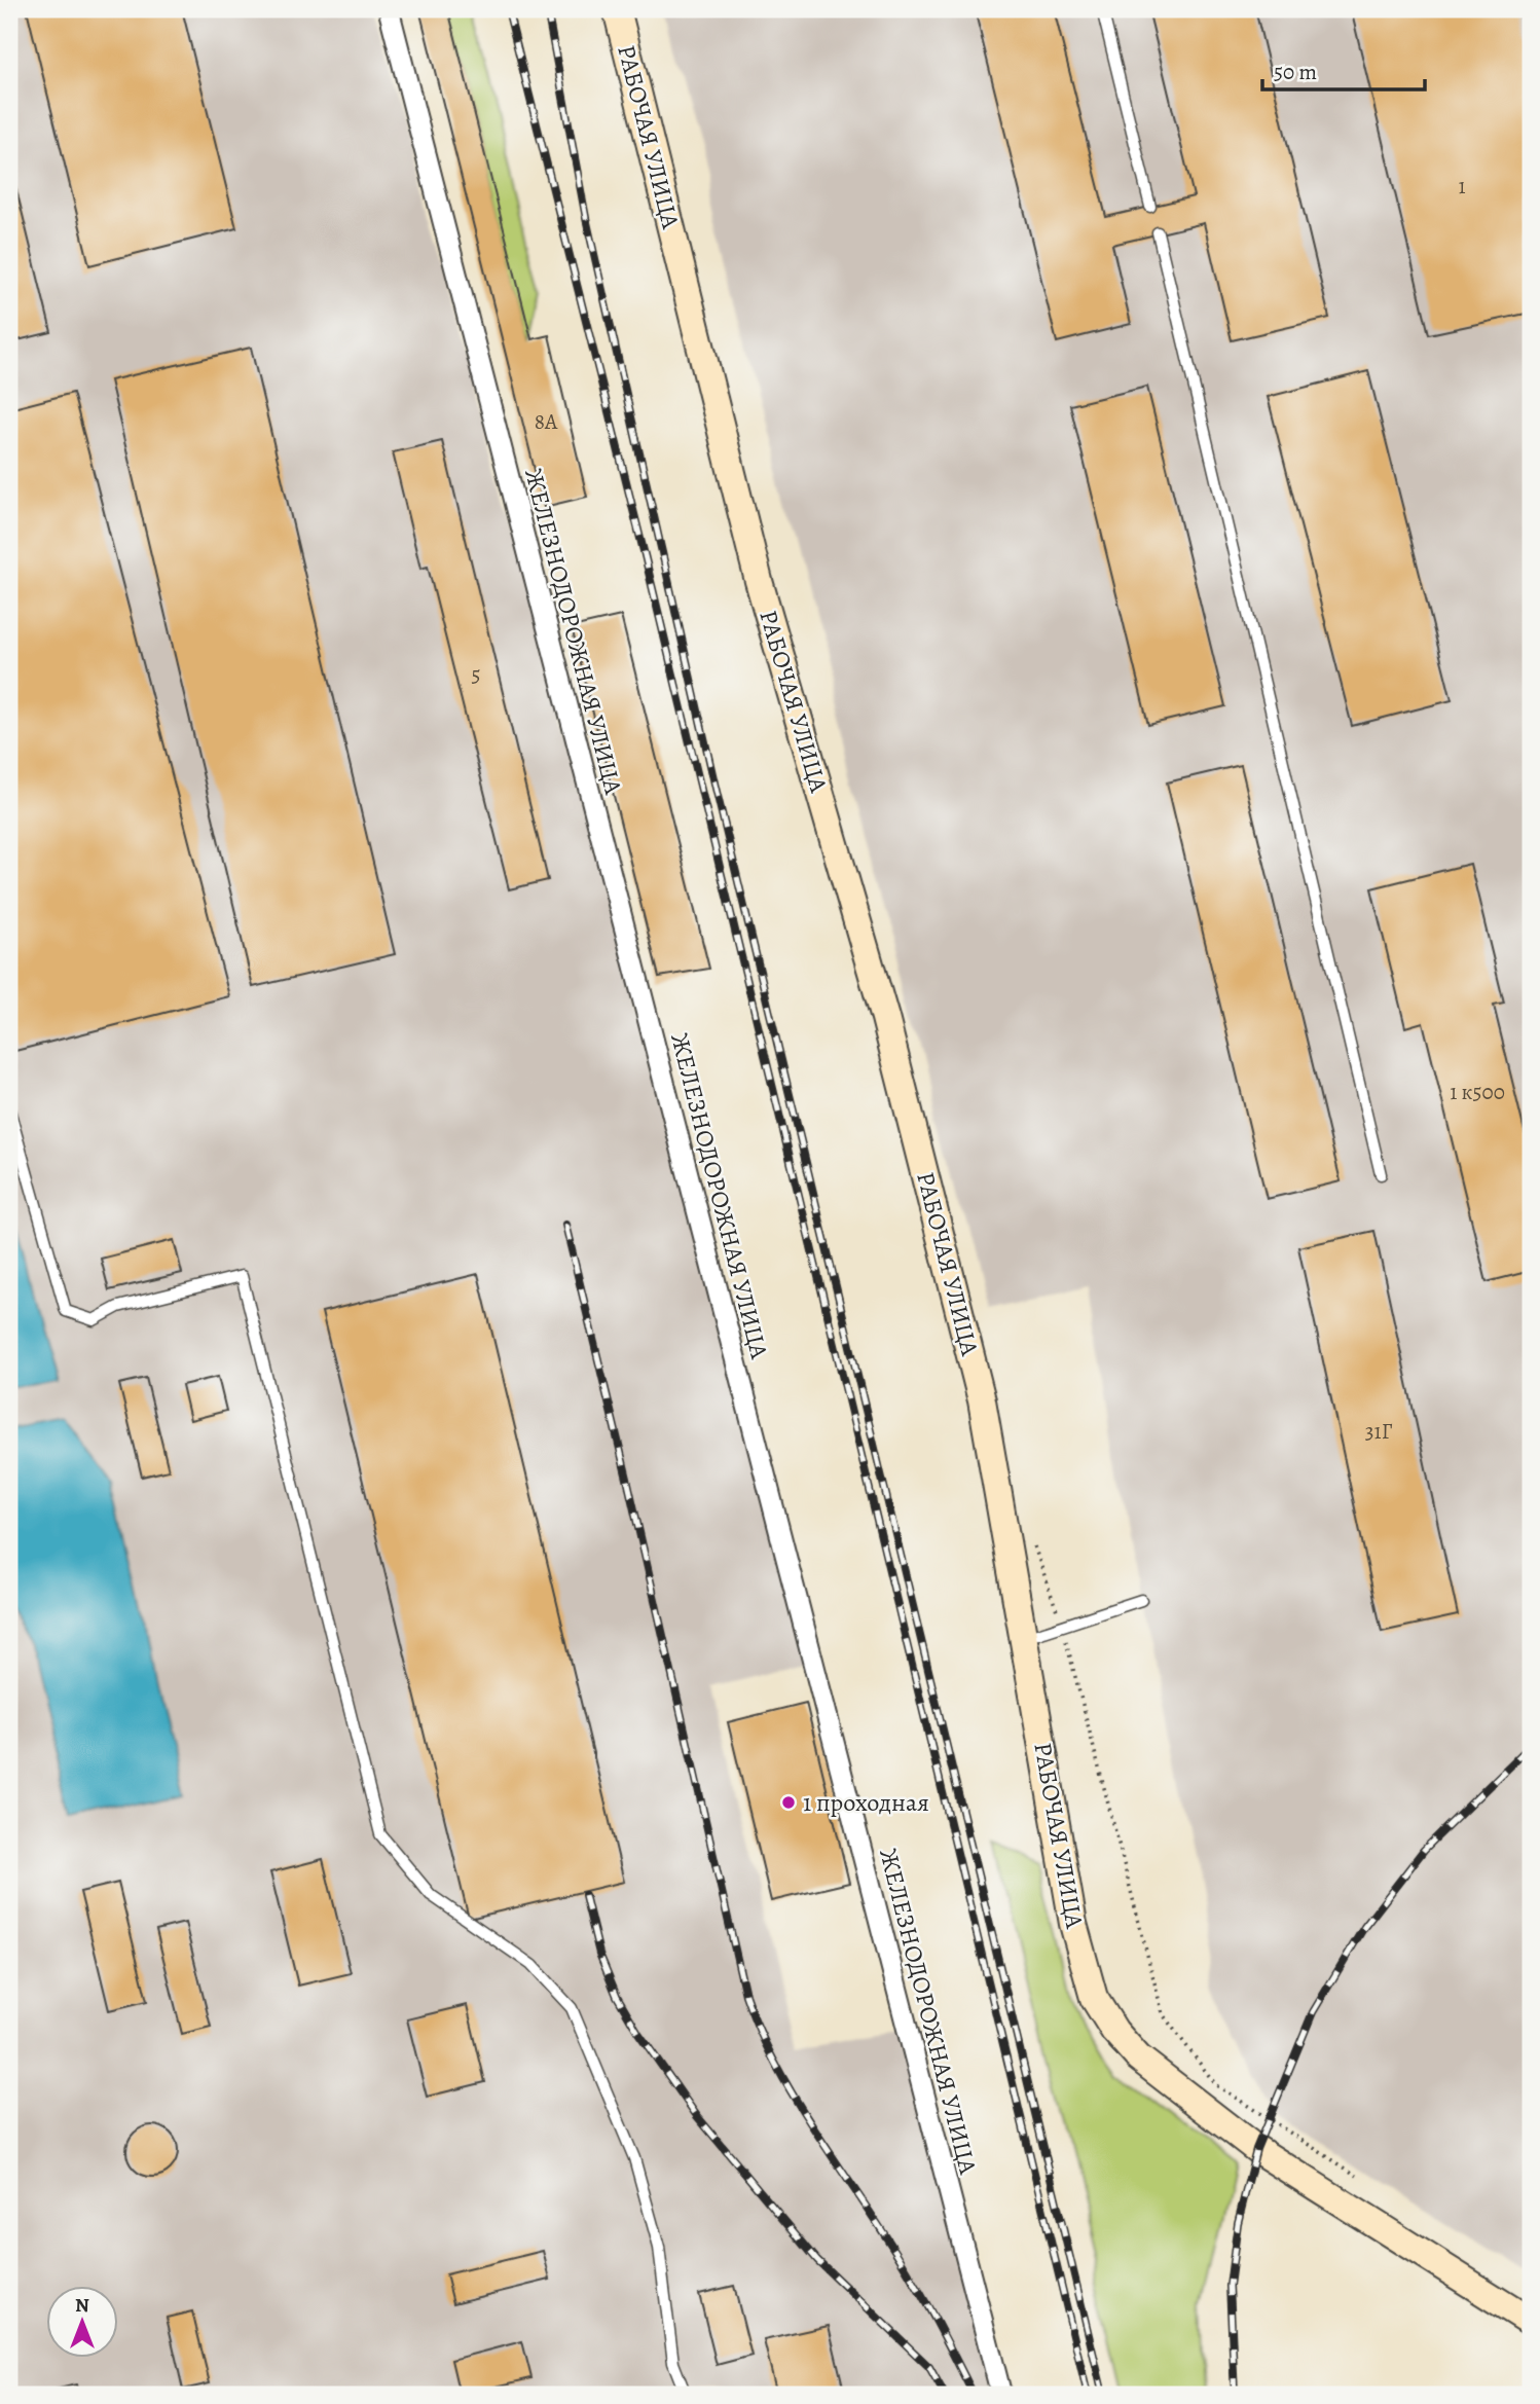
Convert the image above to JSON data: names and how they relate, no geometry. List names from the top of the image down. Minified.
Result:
{"streets":{"street":["РАБОЧАЯ УЛИЦА","ЖЕЛЕЗНОДОРОЖНАЯ УЛИЦА"]},"places":["1 проходная"],"house_numbers":["1","8А","5","1 к500","31Г"],"scale_bar":"50 m","north":"top"}
